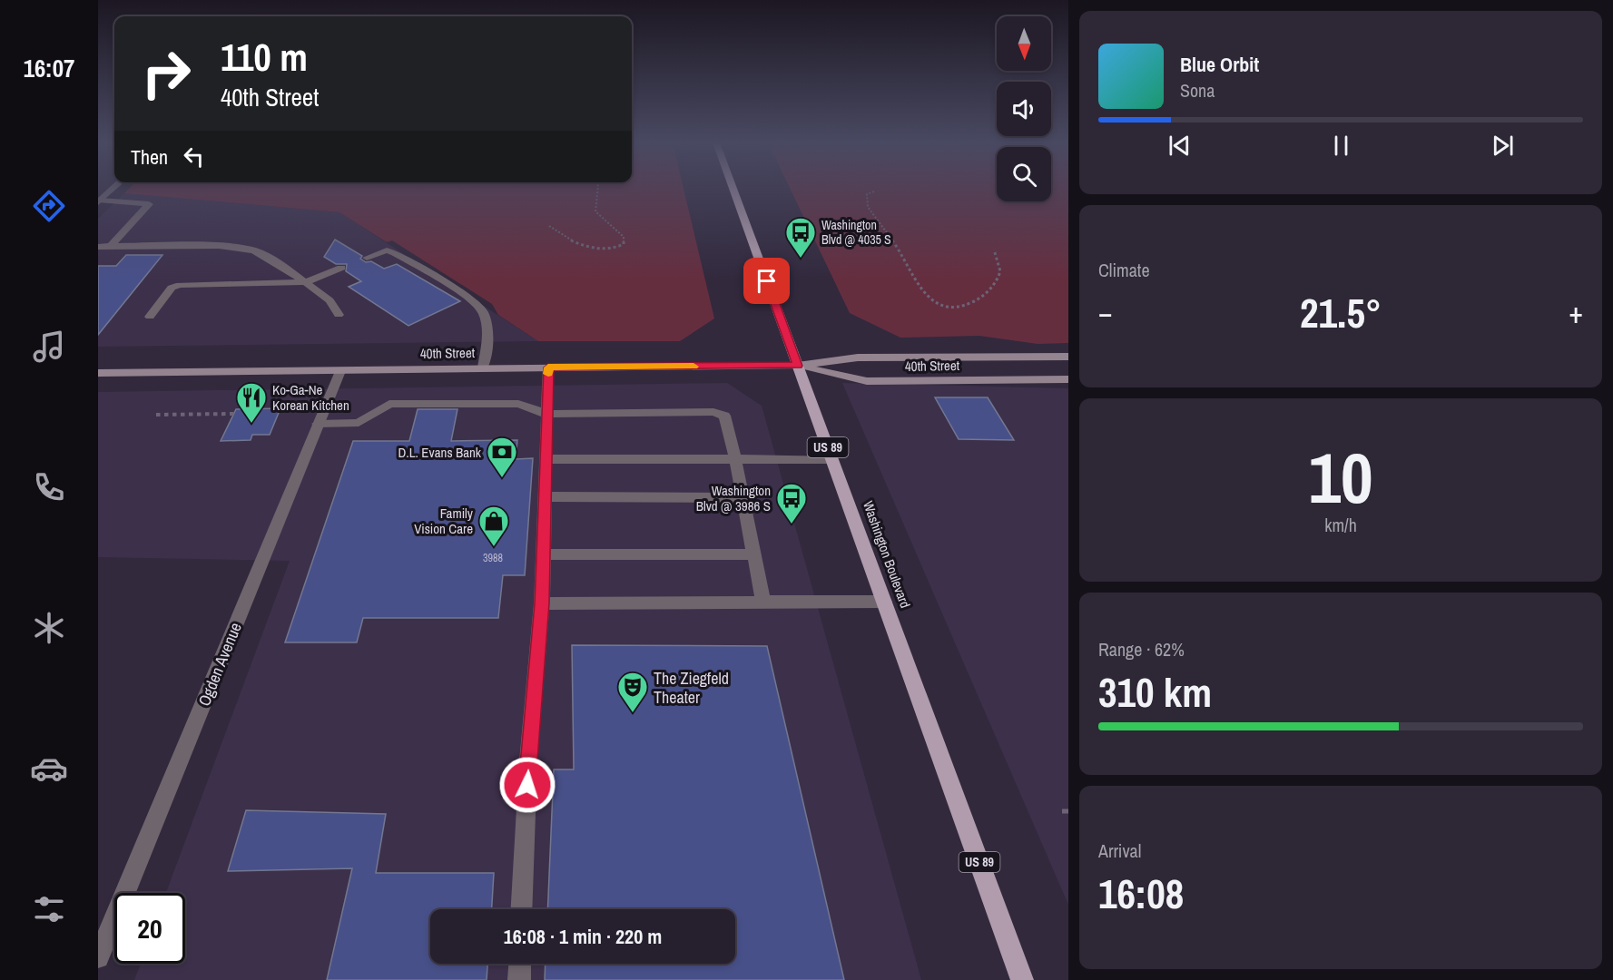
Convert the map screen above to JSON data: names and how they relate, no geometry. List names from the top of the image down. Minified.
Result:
{"streets":{"main road":["40th Street","US 89","Washington Boulevard"],"street":["Ogden Avenue"]},"crossings":[["40th Street","Washington Boulevard"],["40th Street","Ogden Avenue"]],"places":{"bus stop":["Washington Blvd @ 4035 S","Washington Blvd @ 3986 S"],"restaurant":["Ko-Ga-Ne Korean Kitchen"],"bank":["D.L. Evans Bank"],"shop":["Family Vision Care"],"theatre":["The Ziegfeld Theater"]},"house_numbers":["3988"],"north":"bottom","page":{"tabs":"16:07","turn":["110 m","40th Street"],"song":["Blue Orbit","Sona"],"then":"Then","tile":["Climate",["10","km/h"],["Range · 62%","310 km"],["Arrival","16:08"]],"heat":["−","21.5°","+"],"limit":"20","trip":"16:08 · 1 min · 220 m"}}
